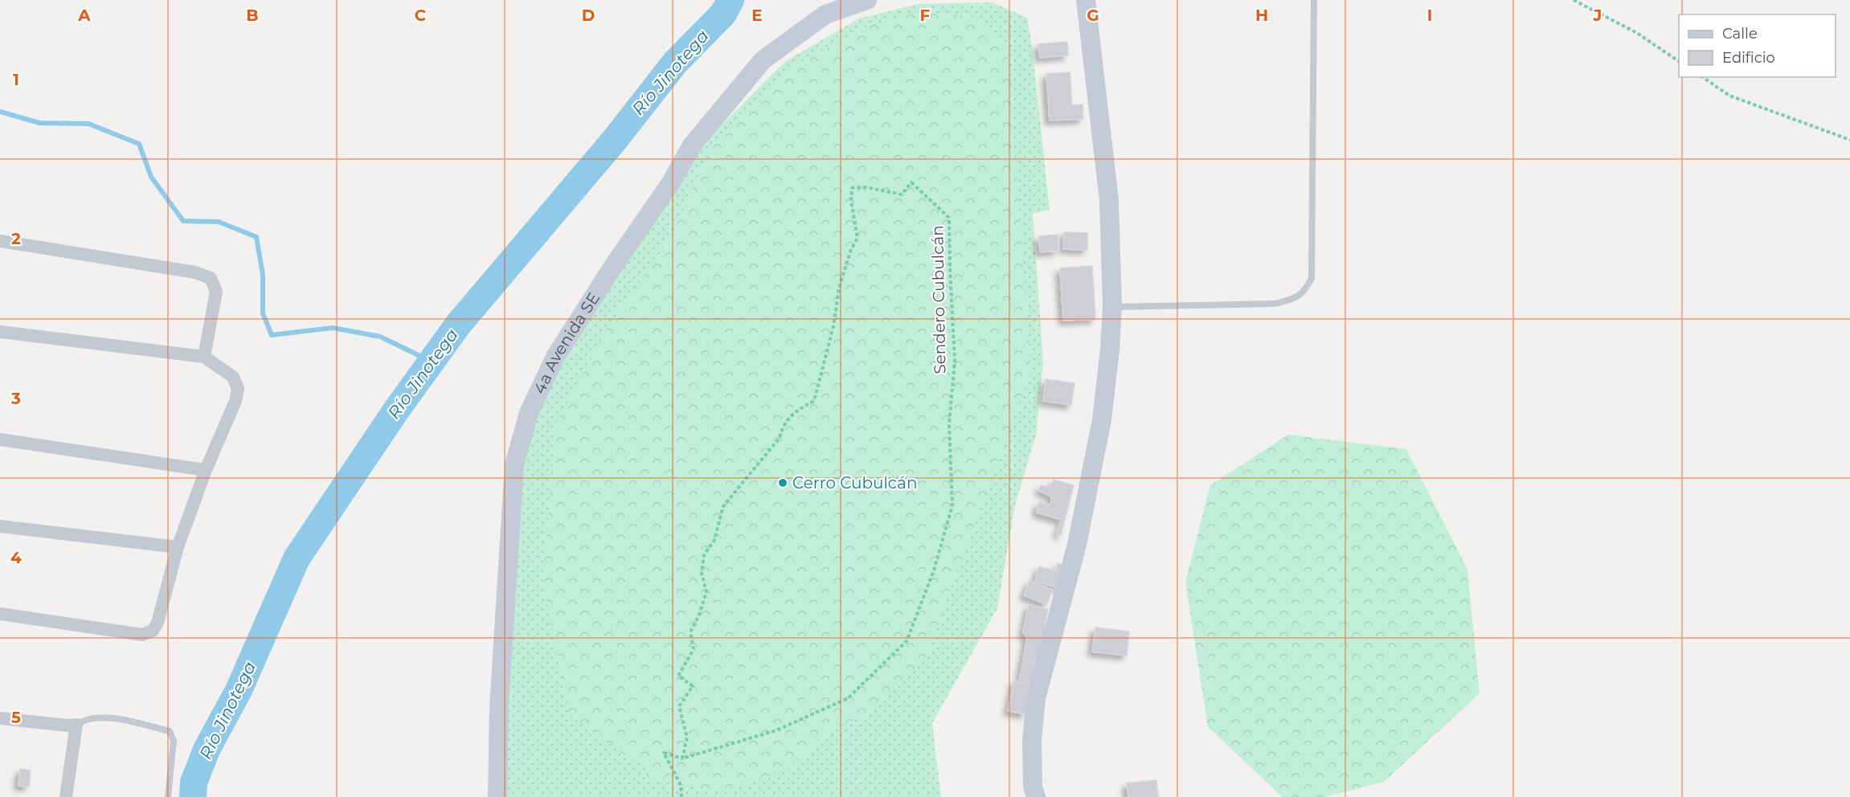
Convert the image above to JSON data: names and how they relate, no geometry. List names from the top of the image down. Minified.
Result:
{"streets":{"street":["4a Avenida SE"],"path":["Sendero Cubulcán"]},"water":["Río Jinotega"],"places":["Cerro Cubulcán"],"legend":["Calle","Edificio"],"grid":{"columns":["A","B","C","D","E","F","G","H","I","J"],"rows":["1","2","3","4","5"]}}
